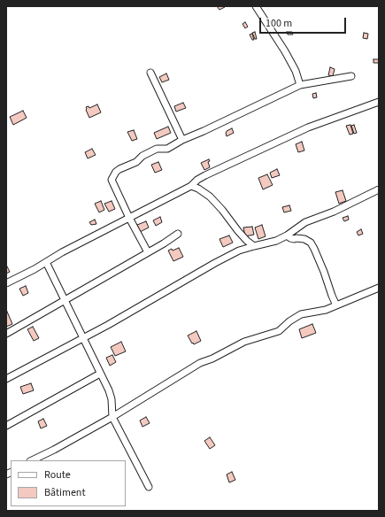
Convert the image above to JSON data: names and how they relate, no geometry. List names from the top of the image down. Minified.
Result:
{"legend":["Route","Bâtiment"],"scale_bar":"100 m"}
